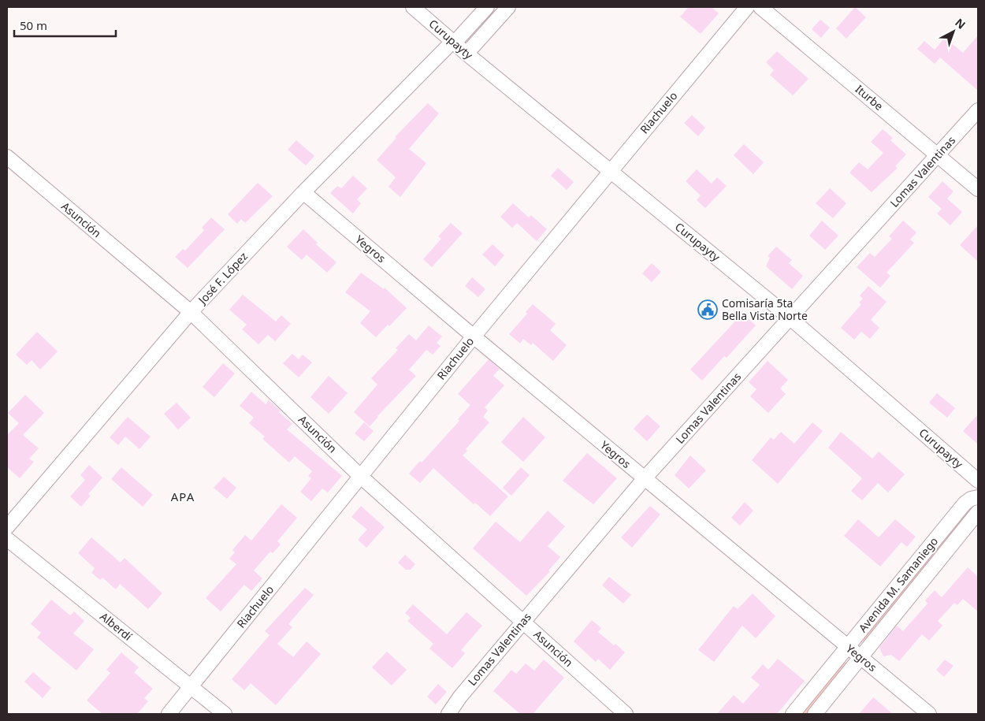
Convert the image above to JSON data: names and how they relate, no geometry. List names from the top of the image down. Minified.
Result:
{"streets":{"street":["Curupayty","Iturbe","Riachuelo","Lomas Valentinas","Asunción","Yegros","José F. López","Avenida M. Samaniego","Alberdí"]},"crossings":[["Curupayty","Riachuelo"],["Curupayty","Lomas Valentinas"],["Curupayty","José F. López"],["Iturbe","Lomas Valentinas"],["Riachuelo","Asunción"],["Riachuelo","Yegros"],["Riachuelo","Alberdí"],["Lomas Valentinas","Asunción"],["Lomas Valentinas","Yegros"],["Asunción","José F. López"],["Yegros","José F. López"],["Yegros","Avenida M. Samaniego"]],"districts":["APA"],"places":{"public building":["Comisaría 5ta Bella Vista Norte"]},"scale_bar":"50 m","north":"top right"}
